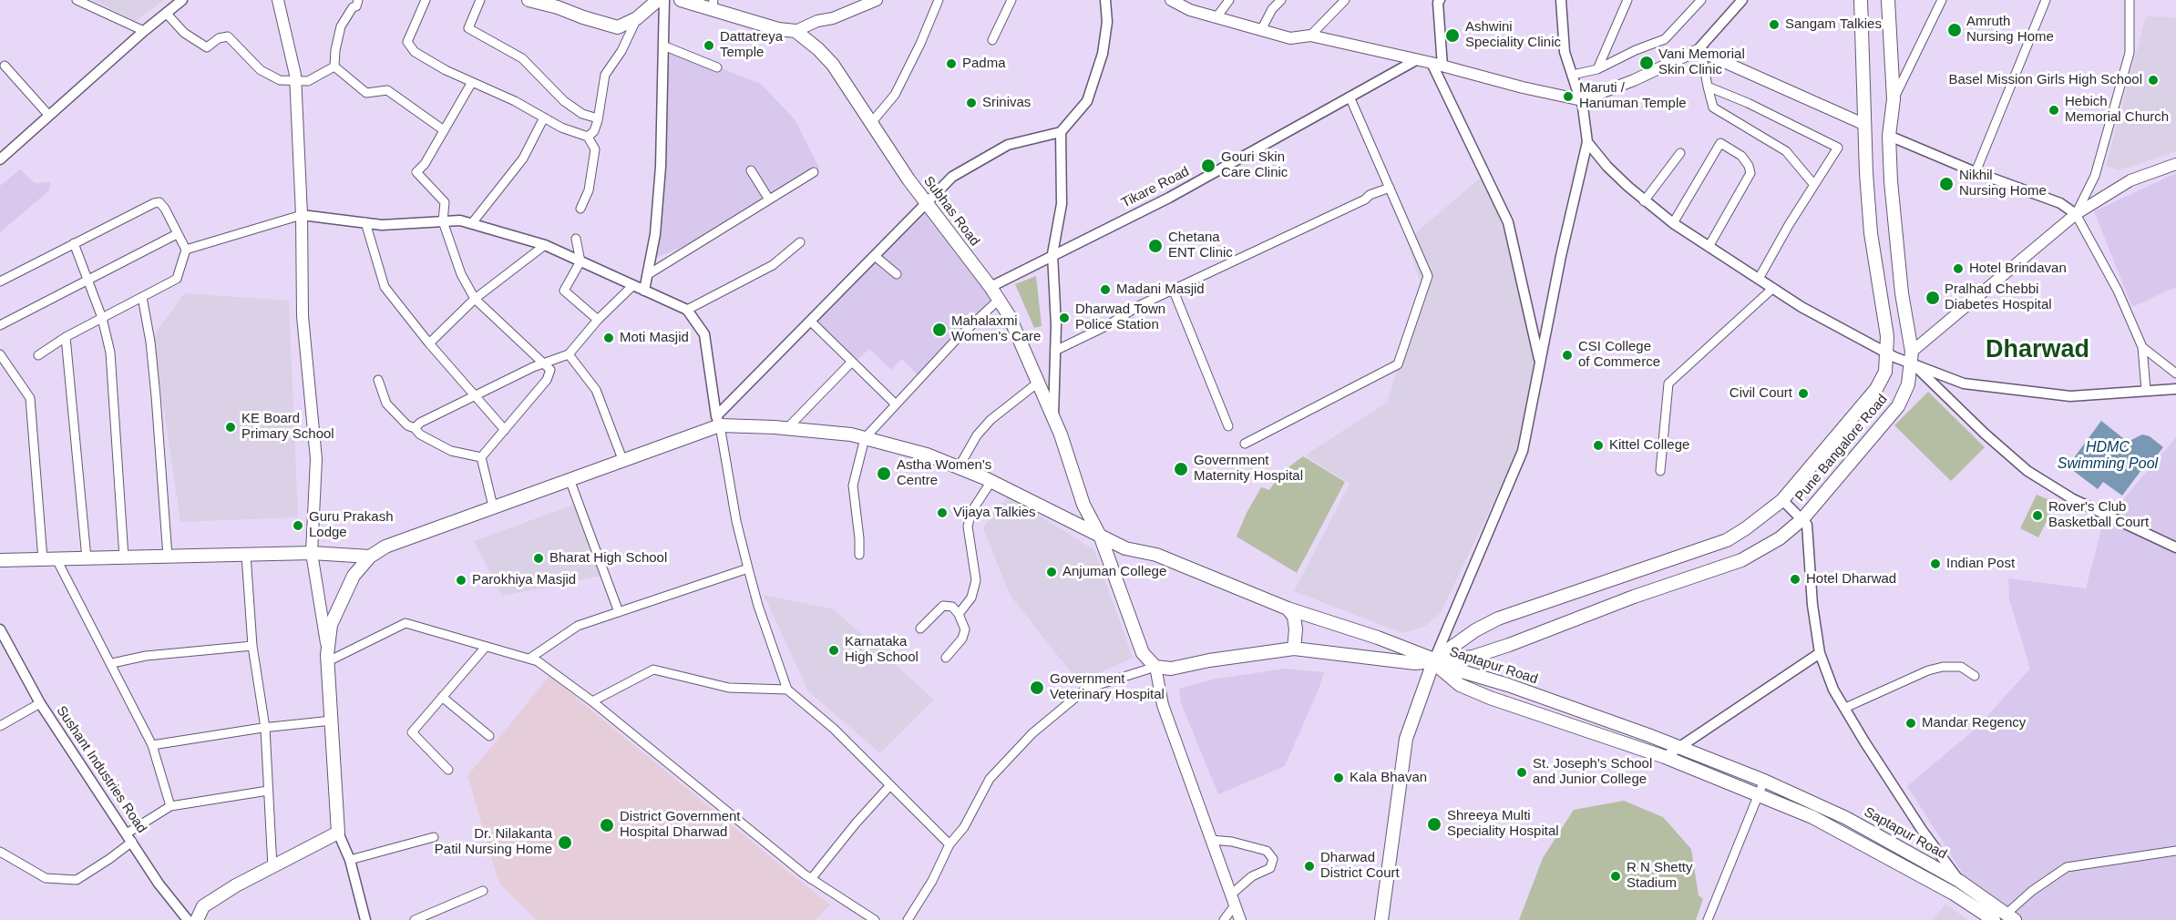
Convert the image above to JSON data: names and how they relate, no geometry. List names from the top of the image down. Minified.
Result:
{"streets":{"main road":["Subhas Road","Pune Bangalore Road","Saptapur Road"],"street":["Tikare Road","Sushant Industries Road"]},"crossings":[["Tikare Road","Subhas Road"],["Pune Bangalore Road","Saptapur Road"]],"districts":["Dharwad"],"water":["HDMC Swimming Pool"],"places":["Sangam Talkies","Amruth Nursing Home","Ashwini Speciality Clinic","Dattatreya Temple","Vani Memorial Skin Clinic","Padma","Basel Mission Girls High School","Maruti / Hanuman Temple","Srinivas","Hebich Memorial Church","Gouri Skin Care Clinic","Nikhil Nursing Home","Chetana ENT Clinic","Hotel Brindavan","Madani Masjid","Pralhad Chebbi Diabetes Hospital","Dharwad Town Police Station","Mahalaxmi Women's Care","Moti Masjid","CSI College of Commerce","Civil Court","KE Board Primary School","Kittel College","Government Maternity Hospital","Astha Women's Centre","Vijaya Talkies","Rover's Club Basketball Court","Guru Prakash Lodge","Bharat High School","Indian Post","Anjuman College","Hotel Dharwad","Parokhiya Masjid","Karnataka High School","Government Veterinary Hospital","Mandar Regency","St. Joseph's School and Junior College","Kala Bhavan","Shreeya Multi Speciality Hospital","District Government Hospital Dharwad","Dr. Nilakanta Patil Nursing Home","Dharwad District Court","R N Shetty Stadium"]}
